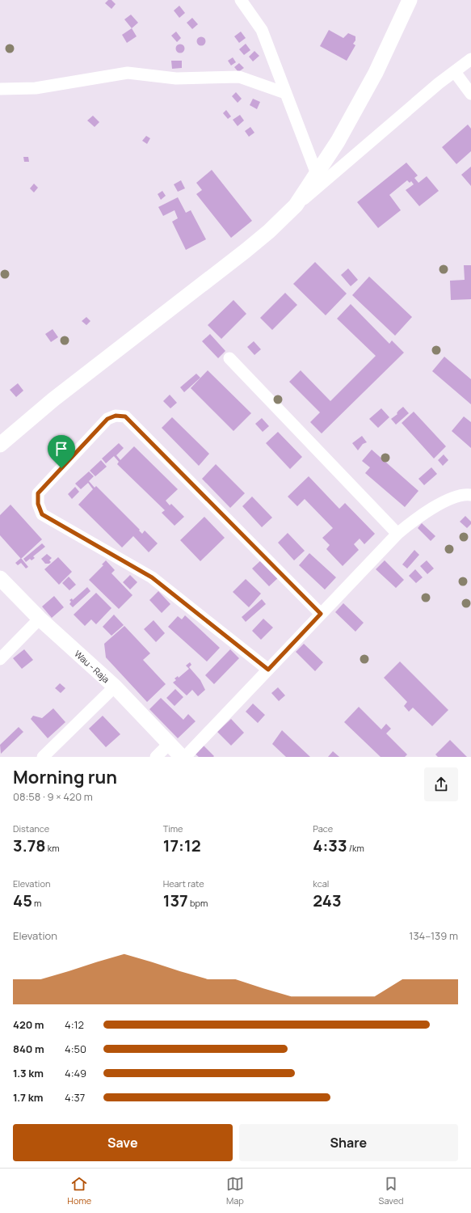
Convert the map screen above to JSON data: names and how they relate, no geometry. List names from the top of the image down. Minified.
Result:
{"streets":{"street":["Wau - Raja"]},"page":{"heading":["Morning run","08:58 · 9 × 420 m"],"stats":[["Distance","3.78 km"],["Time","17:12"],["Pace","4:33 /km"],["Elevation","45 m"],["Heart rate","137 bpm"],["kcal","243"]],"chart":["Elevation","134–139 m"],"list":[{"name":"420 m","note":"4:12"},{"name":"840 m","note":"4:50"},{"name":"1.3 km","note":"4:49"},{"name":"1.7 km","note":"4:37"}],"buttons":["Save","Share"],"tabs":["Home","Map","Saved"]}}
